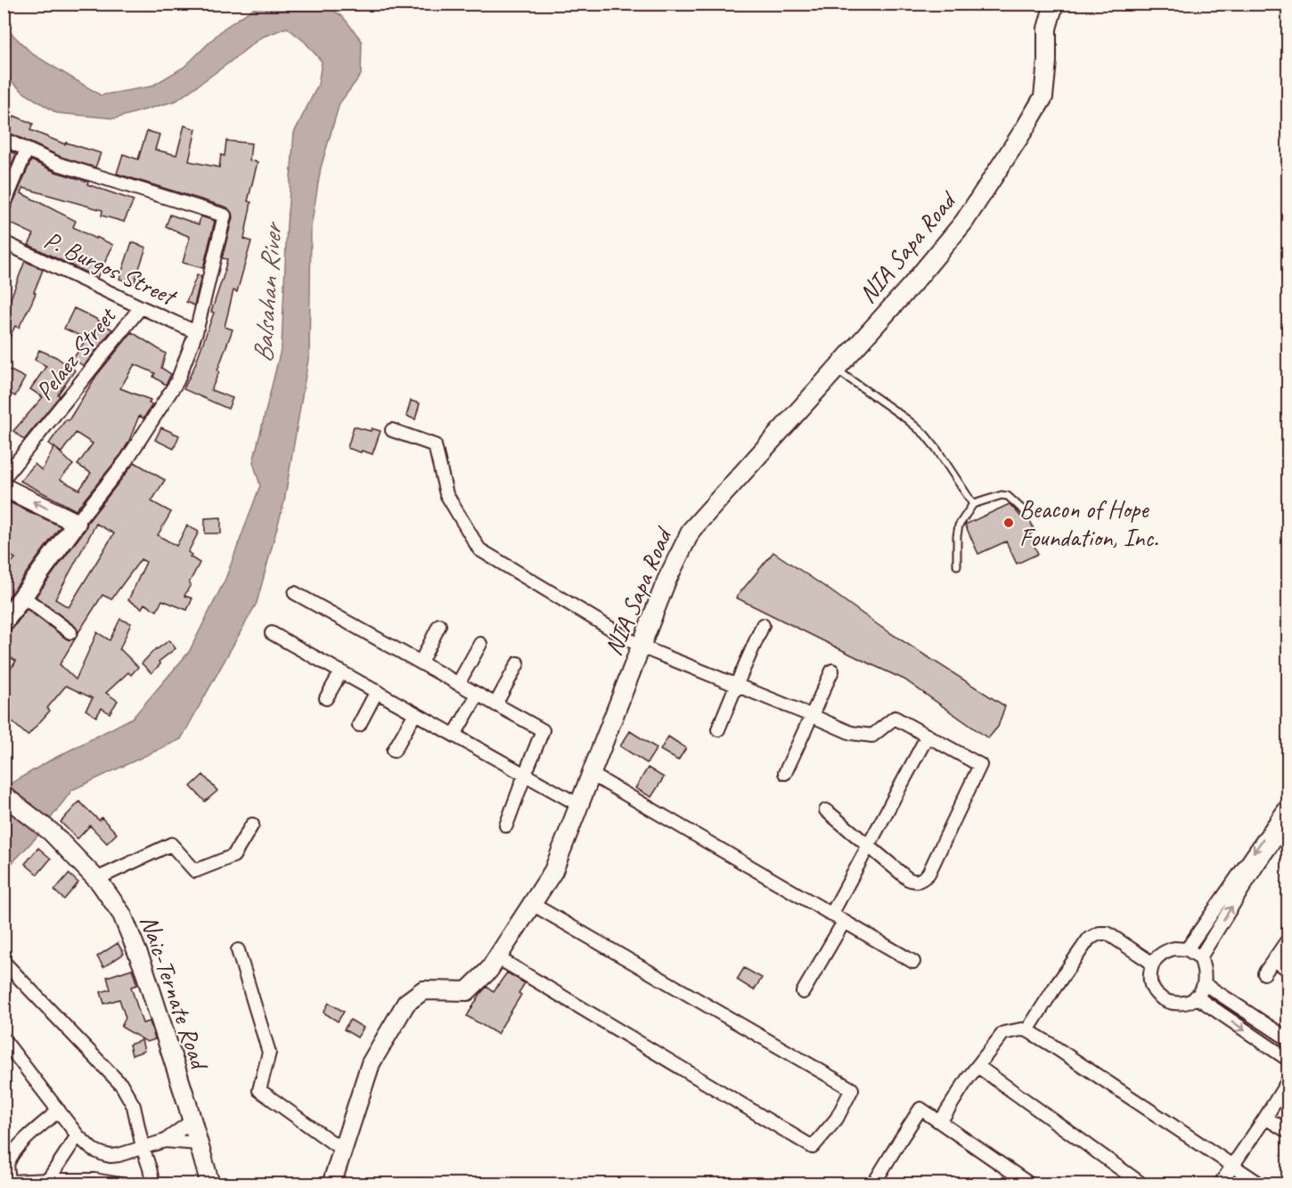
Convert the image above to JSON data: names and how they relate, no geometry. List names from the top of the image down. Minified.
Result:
{"streets":{"street":["NIA Sapa Road","P. Burgos Street","Pelaez Street","Naic-Ternate Road"]},"crossings":[["P. Burgos Street","Pelaez Street"]],"water":["Balsahan River"],"places":["Beacon of Hope Foundation, Inc."]}
